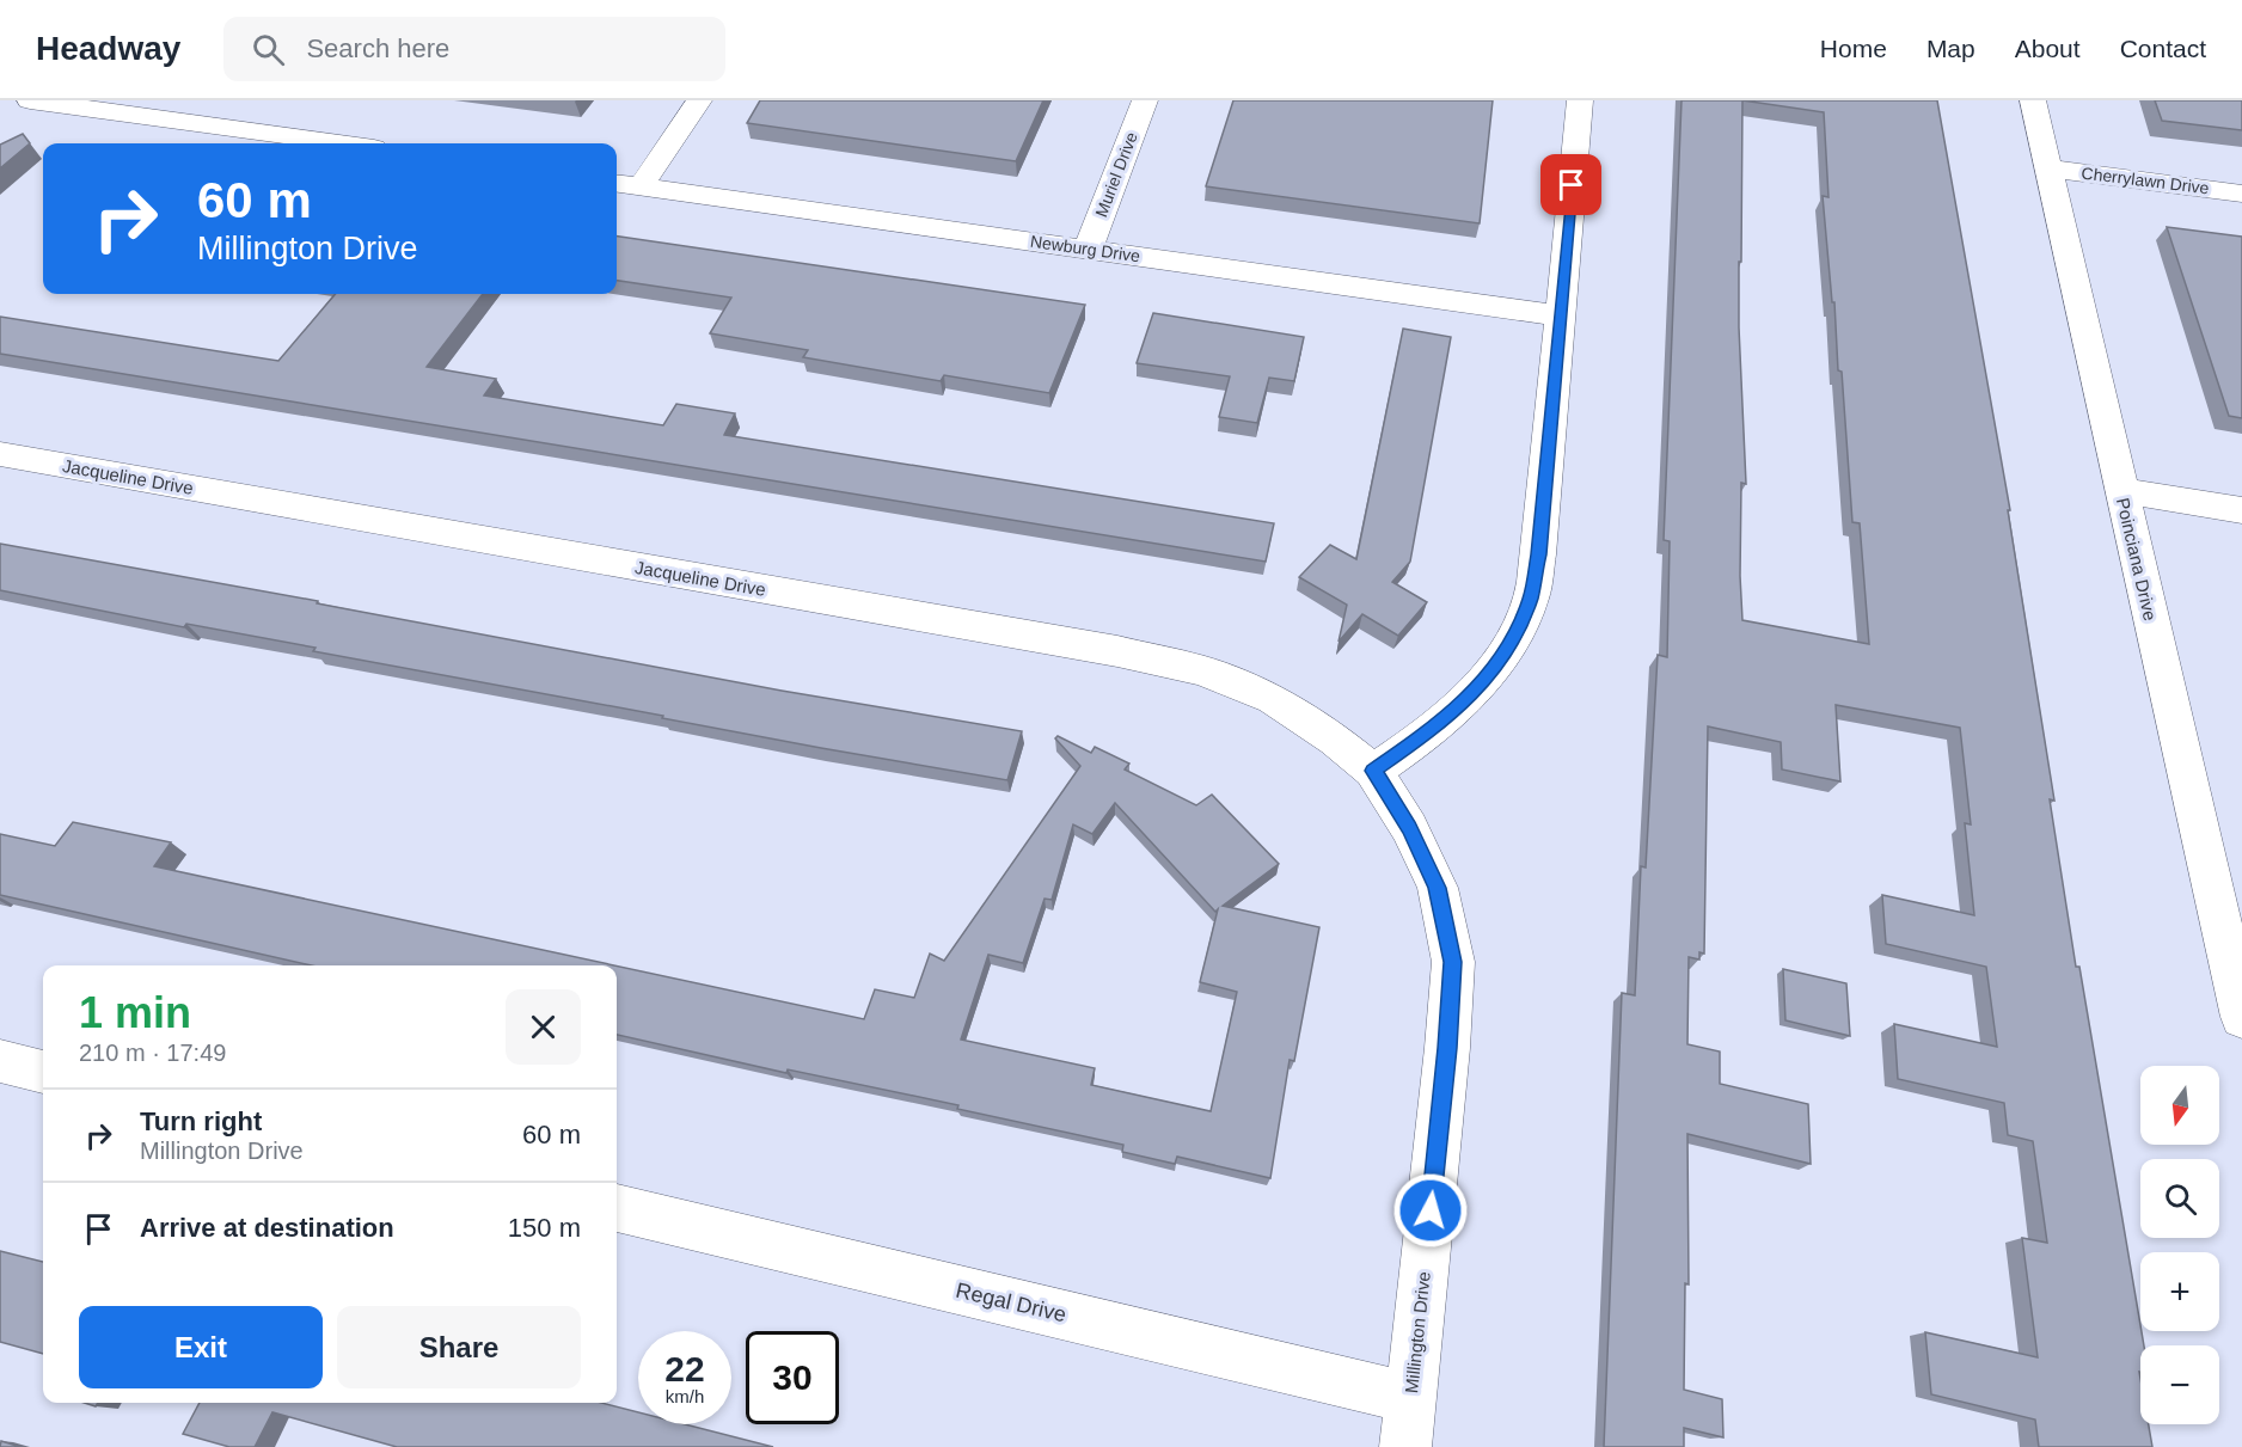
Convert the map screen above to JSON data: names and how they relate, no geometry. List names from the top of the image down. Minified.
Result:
{"streets":{"street":["Muriel Drive","Cherrylawn Drive","Newburg Drive","Jacqueline Drive","Poinciana Drive","Regal Drive","Millington Drive"]},"crossings":[["Muriel Drive","Newburg Drive"],["Cherrylawn Drive","Poinciana Drive"],["Jacqueline Drive","Millington Drive"],["Regal Drive","Millington Drive"]],"north":"bottom","page":{"header":"Headway","search":"Search here","nav":["Home","Map","About","Contact"],"turn":["60 m","Millington Drive"],"heading":["1 min","210 m · 17:49"],"map_buttons":["+","−"],"list":[{"name":"Turn right","note":"Millington Drive","value":"60 m"},{"name":"Arrive at destination","value":"150 m"}],"buttons":["Exit","Share"],"speed":"22 km/h","limit":"30"}}
